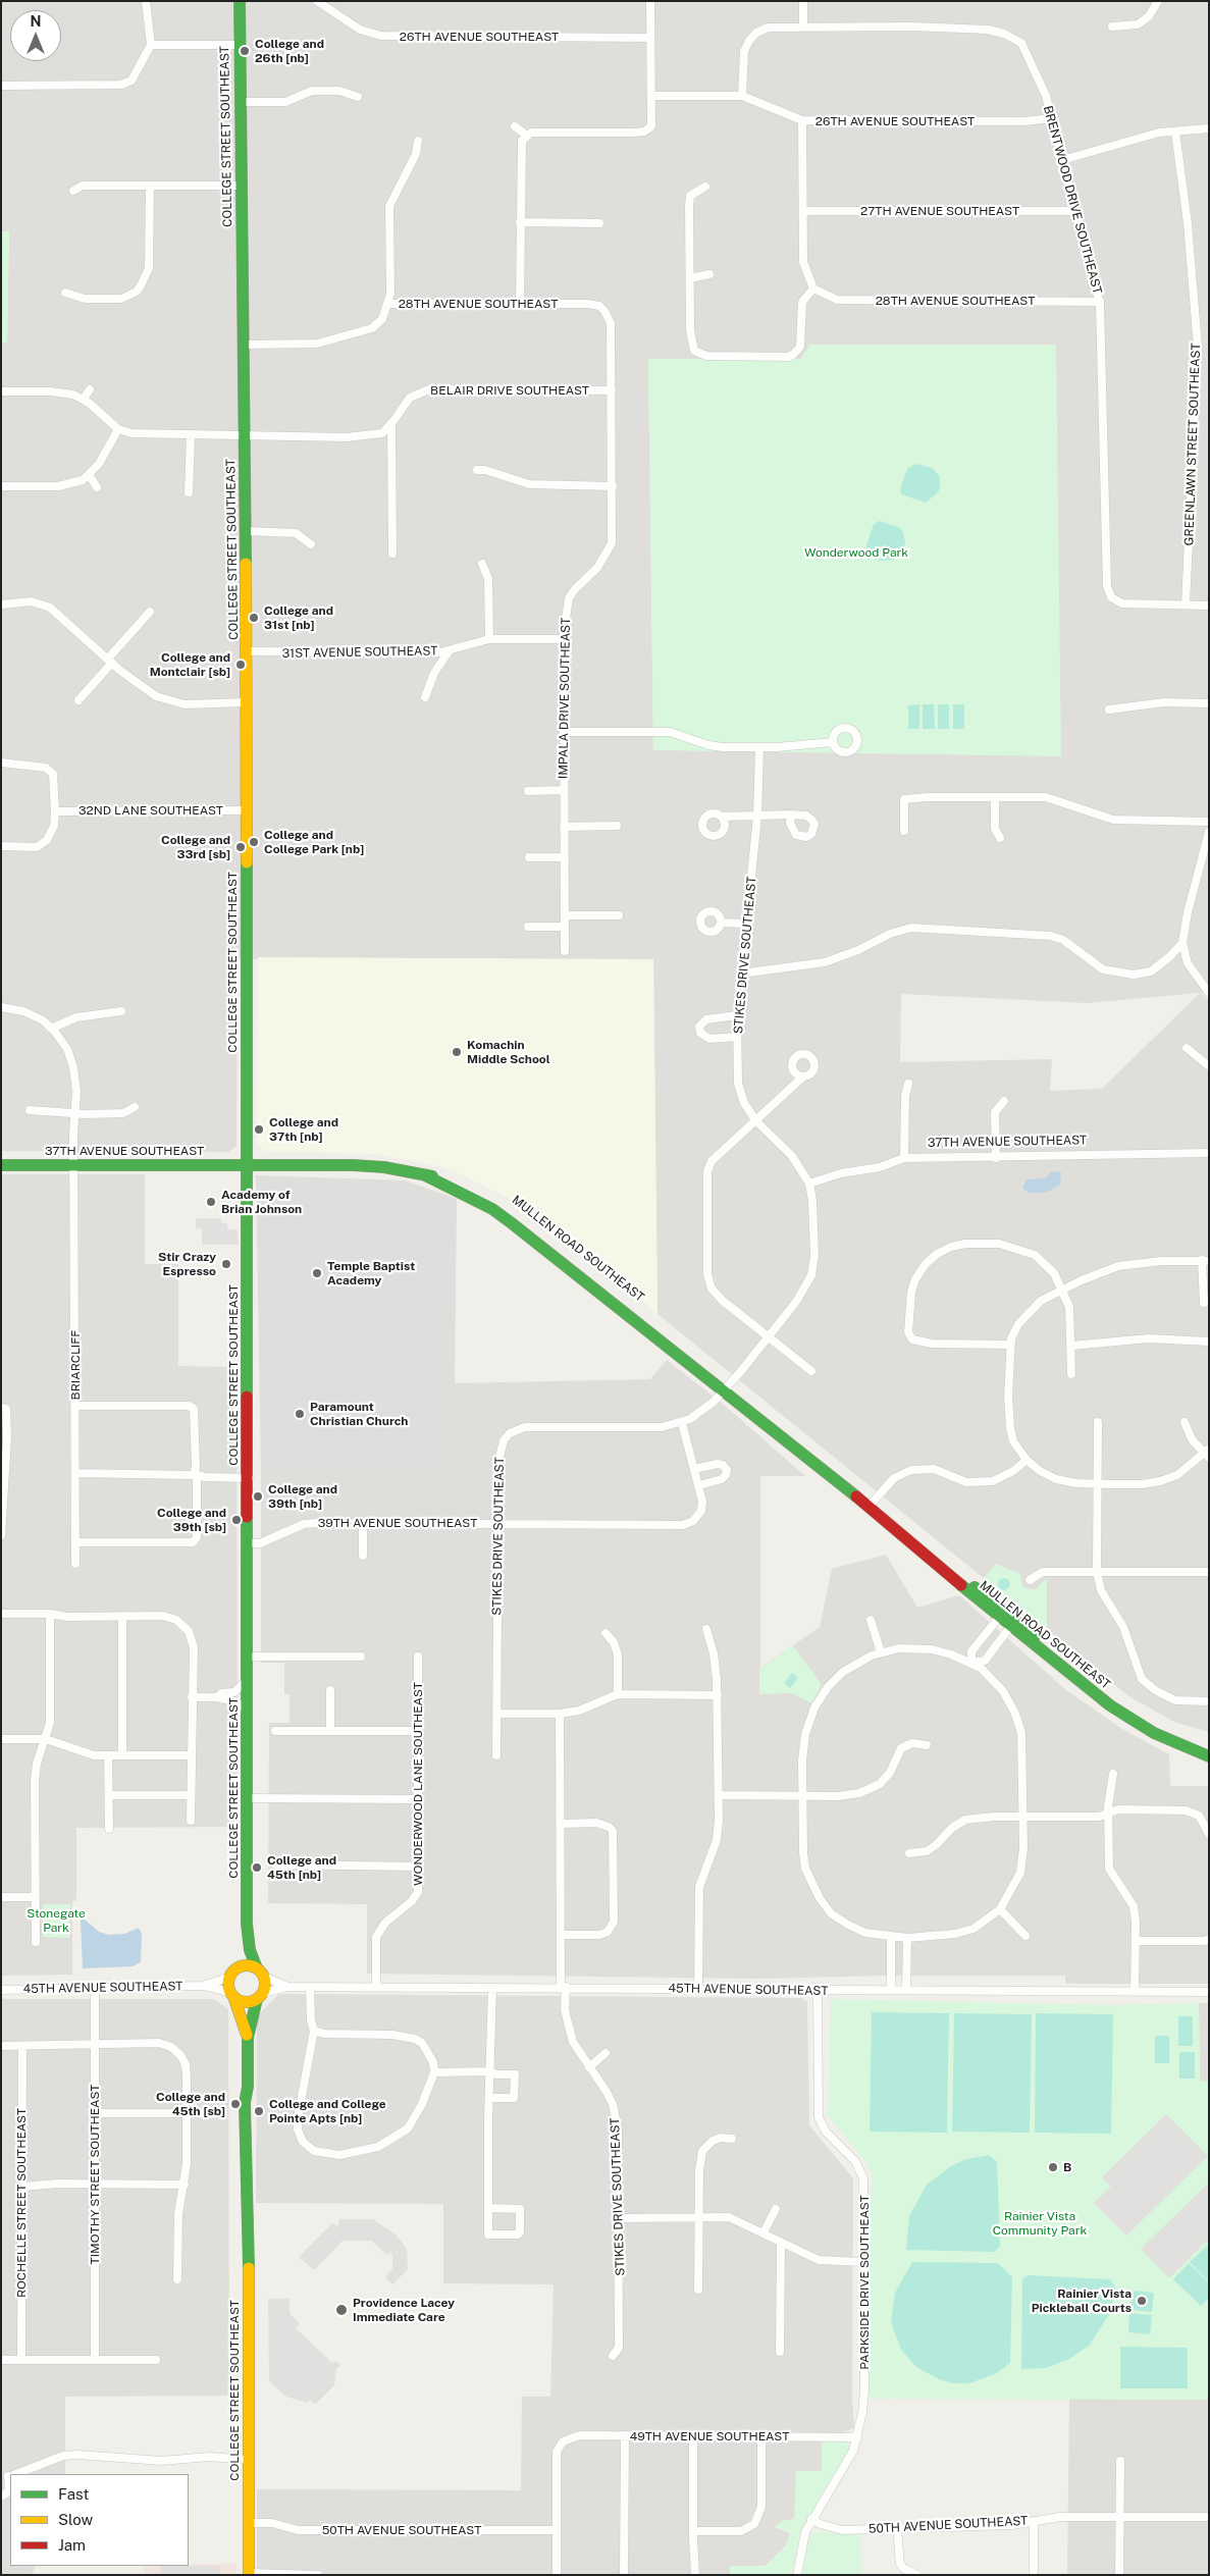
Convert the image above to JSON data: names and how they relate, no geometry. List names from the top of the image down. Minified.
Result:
{"streets":{"main road":["COLLEGE STREET SOUTHEAST","37TH AVENUE SOUTHEAST","MULLEN ROAD SOUTHEAST"],"street":["26TH AVENUE SOUTHEAST","BRENTWOOD DRIVE SOUTHEAST","27TH AVENUE SOUTHEAST","28TH AVENUE SOUTHEAST","BELAIR DRIVE SOUTHEAST","GREENLAWN STREET SOUTHEAST","31ST AVENUE SOUTHEAST","IMPALA DRIVE SOUTHEAST","32ND LANE SOUTHEAST","STIKES DRIVE SOUTHEAST","BRIARCLIFF","39TH AVENUE SOUTHEAST","WONDERWOOD LANE SOUTHEAST","45TH AVENUE SOUTHEAST","TIMOTHY STREET SOUTHEAST","ROCHELLE STREET SOUTHEAST","PARKSIDE DRIVE SOUTHEAST","49TH AVENUE SOUTHEAST","50TH AVENUE SOUTHEAST"]},"crossings":[["26TH AVENUE SOUTHEAST","BRENTWOOD DRIVE SOUTHEAST"],["COLLEGE STREET SOUTHEAST","28TH AVENUE SOUTHEAST"],["COLLEGE STREET SOUTHEAST","BELAIR DRIVE SOUTHEAST"],["COLLEGE STREET SOUTHEAST","31ST AVENUE SOUTHEAST"],["COLLEGE STREET SOUTHEAST","32ND LANE SOUTHEAST"],["COLLEGE STREET SOUTHEAST","37TH AVENUE SOUTHEAST"],["COLLEGE STREET SOUTHEAST","MULLEN ROAD SOUTHEAST"],["COLLEGE STREET SOUTHEAST","39TH AVENUE SOUTHEAST"],["COLLEGE STREET SOUTHEAST","45TH AVENUE SOUTHEAST"],["COLLEGE STREET SOUTHEAST","50TH AVENUE SOUTHEAST"],["BRENTWOOD DRIVE SOUTHEAST","27TH AVENUE SOUTHEAST"],["BRENTWOOD DRIVE SOUTHEAST","28TH AVENUE SOUTHEAST"],["BRENTWOOD DRIVE SOUTHEAST","GREENLAWN STREET SOUTHEAST"],["28TH AVENUE SOUTHEAST","IMPALA DRIVE SOUTHEAST"],["BELAIR DRIVE SOUTHEAST","IMPALA DRIVE SOUTHEAST"],["31ST AVENUE SOUTHEAST","IMPALA DRIVE SOUTHEAST"],["STIKES DRIVE SOUTHEAST","37TH AVENUE SOUTHEAST"],["STIKES DRIVE SOUTHEAST","MULLEN ROAD SOUTHEAST"],["STIKES DRIVE SOUTHEAST","39TH AVENUE SOUTHEAST"],["STIKES DRIVE SOUTHEAST","45TH AVENUE SOUTHEAST"],["37TH AVENUE SOUTHEAST","MULLEN ROAD SOUTHEAST"],["37TH AVENUE SOUTHEAST","BRIARCLIFF"],["WONDERWOOD LANE SOUTHEAST","45TH AVENUE SOUTHEAST"],["45TH AVENUE SOUTHEAST","TIMOTHY STREET SOUTHEAST"],["45TH AVENUE SOUTHEAST","PARKSIDE DRIVE SOUTHEAST"],["PARKSIDE DRIVE SOUTHEAST","49TH AVENUE SOUTHEAST"],["PARKSIDE DRIVE SOUTHEAST","50TH AVENUE SOUTHEAST"],["49TH AVENUE SOUTHEAST","50TH AVENUE SOUTHEAST"]],"parks":["Wonderwood Park","Stonegate Park","Rainier Vista Community Park"],"places":["College and 26th [nb]","College and 31st [nb]","College and Montclair [sb]","College and College Park [nb]","College and 33rd [sb]","Komachin Middle School","College and 37th [nb]","Academy of Brian Johnson","Stir Crazy Espresso","Temple Baptist Academy","Paramount Christian Church","College and 39th [nb]","College and 39th [sb]","College and 45th [nb]","College and 45th [sb]","College and College Pointe Apts [nb]","B","Rainier Vista Pickleball Courts","Providence Lacey Immediate Care"],"legend":["Fast","Slow","Jam"],"north":"top"}
